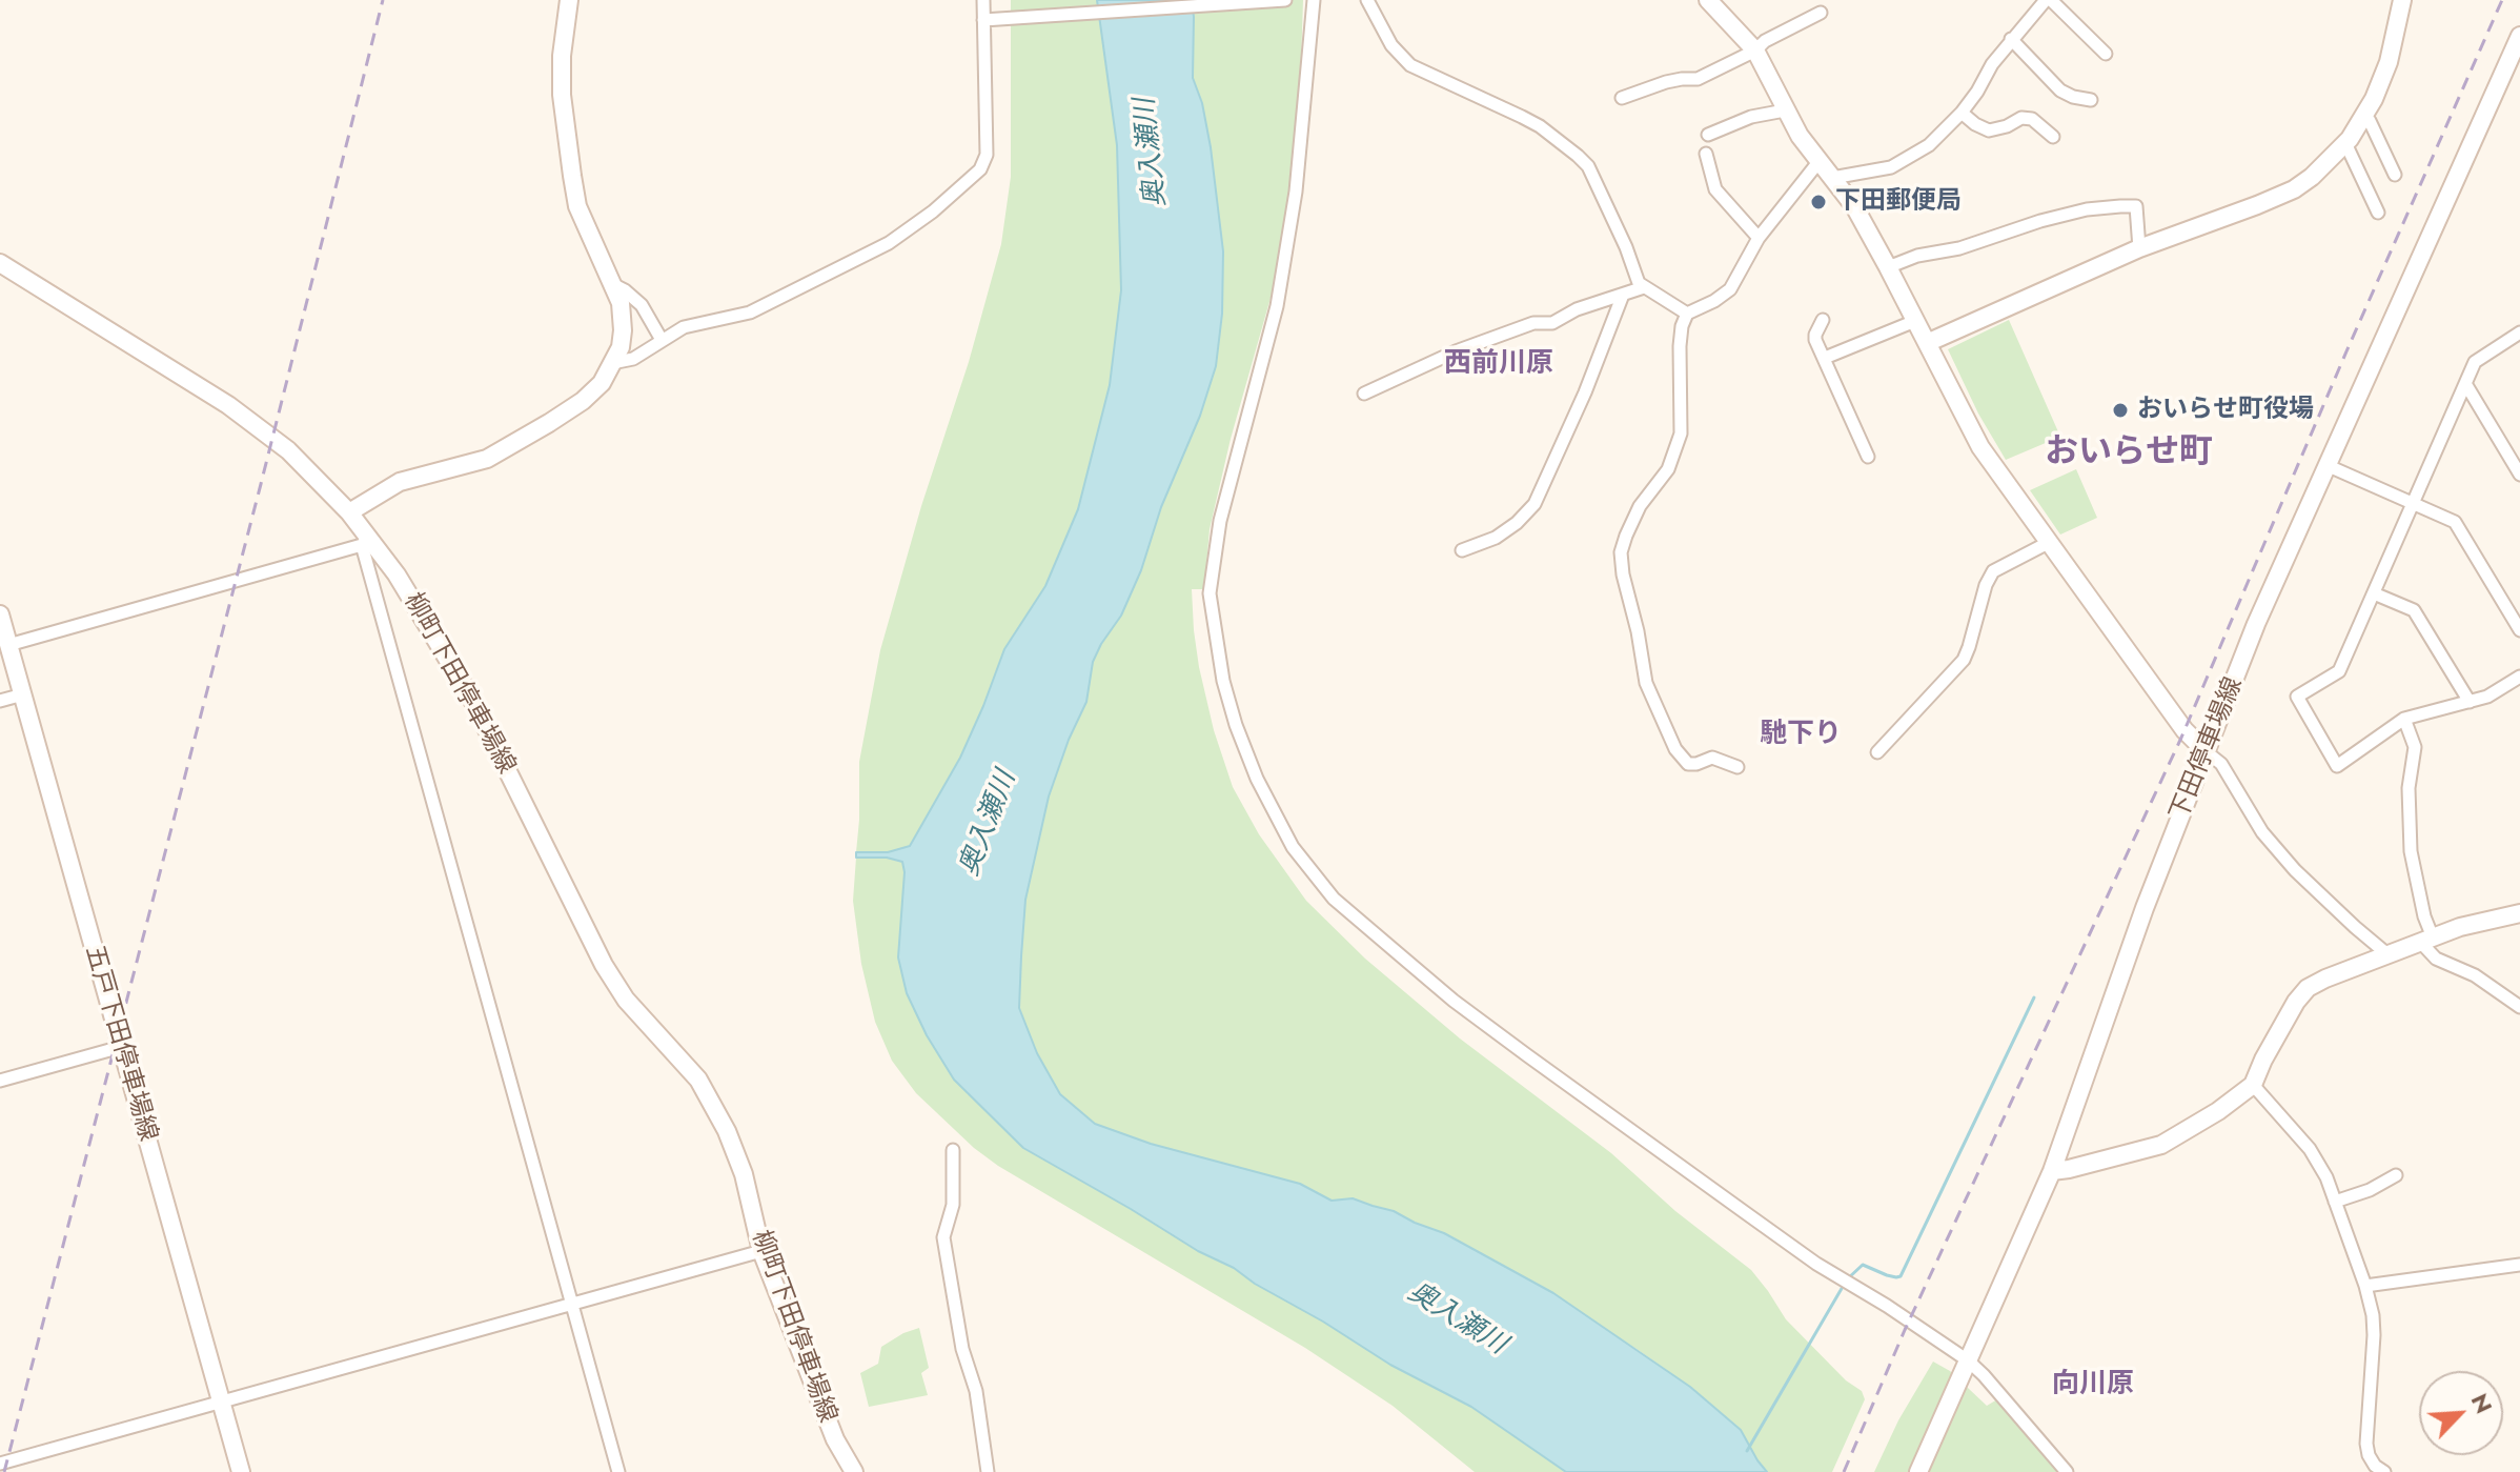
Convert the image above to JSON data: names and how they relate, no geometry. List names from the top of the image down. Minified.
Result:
{"streets":{"main road":["柳町下田停車場線","下田停車場線","五戸下田停車場線"]},"districts":["西前川原","おいらせ町","馳下り","向川原"],"water":["奥入瀬川"],"places":["下田郵便局","おいらせ町役場"],"north":"top right"}
